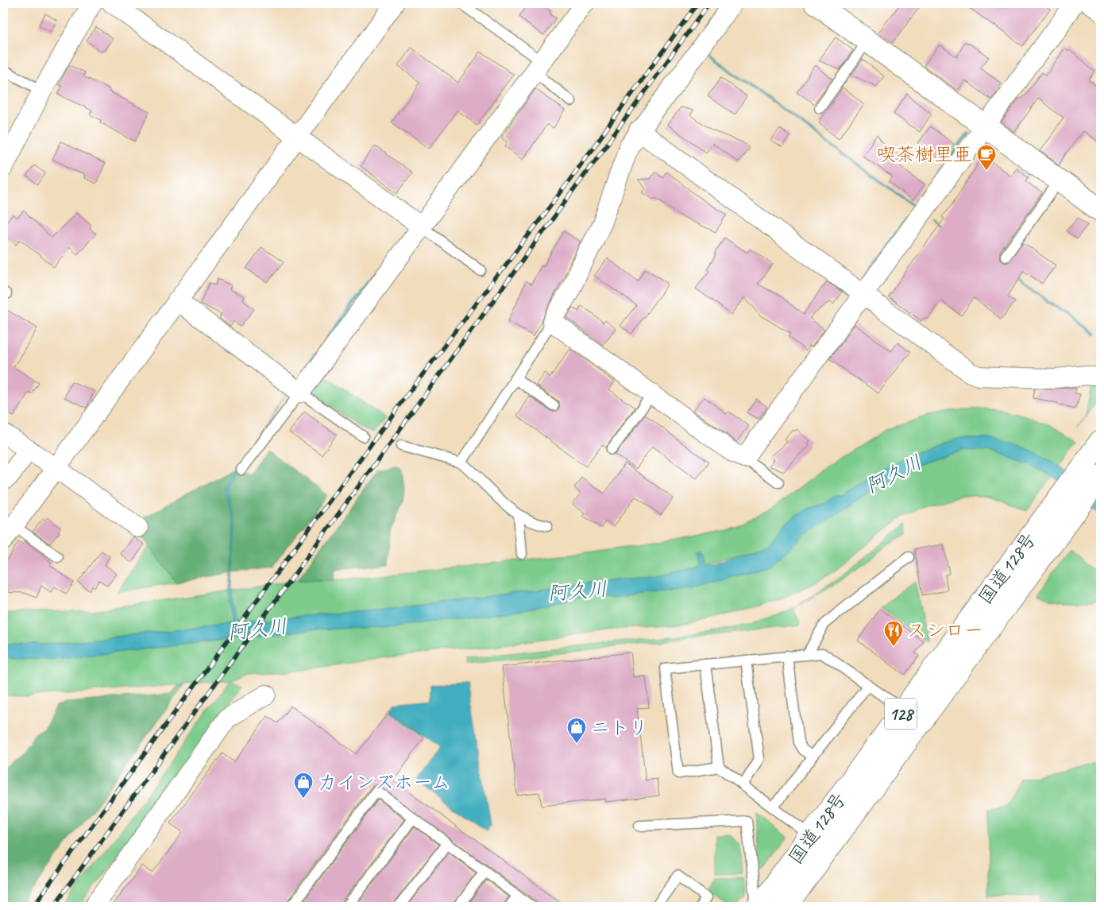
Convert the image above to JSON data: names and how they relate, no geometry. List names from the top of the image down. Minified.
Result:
{"streets":{"main road":["国道128号","128"]},"water":["阿久川"],"places":{"cafe":["喫茶樹里亜"],"restaurant":["スシロー"],"shop":["ニトリ","カインズホーム"]}}
